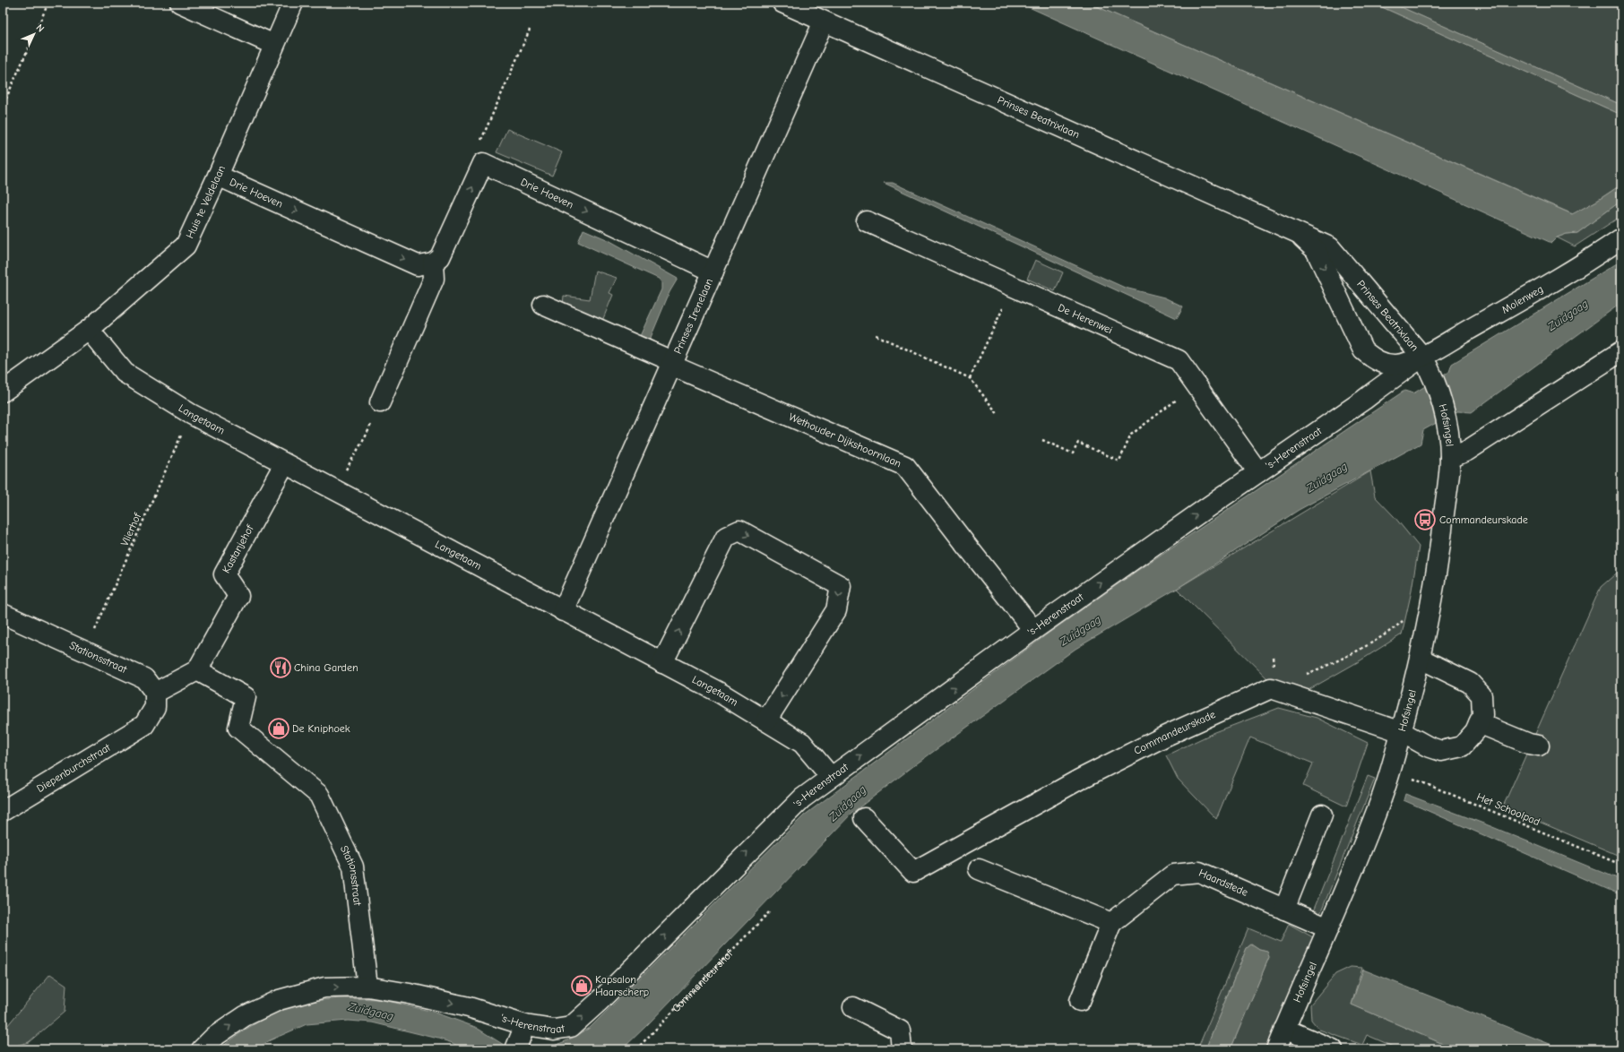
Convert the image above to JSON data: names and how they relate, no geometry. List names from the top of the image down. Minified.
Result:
{"streets":{"street":["Prinses Beatrixlaan","Drie Hoeven","Huis te Veldelaan","Molenweg","Prinses Irenelaan","De Herenwei","Langetaam","Hofsingel","Wethouder Dijkshoornlaan","'s-Herenstraat","Kastanjehof","Stationsstraat","Commandeurskade","Diepenburchstraat","Haardstede"],"path":["Vlierhof","Het Schoolpad","Commandeurshof"]},"crossings":[["Prinses Beatrixlaan","Molenweg"],["Prinses Beatrixlaan","Prinses Irenelaan"],["Prinses Beatrixlaan","Hofsingel"],["Prinses Beatrixlaan","'s-Herenstraat"],["Drie Hoeven","Huis te Veldelaan"],["Drie Hoeven","Prinses Irenelaan"],["Huis te Veldelaan","Langetaam"],["Molenweg","Hofsingel"],["Molenweg","'s-Herenstraat"],["Prinses Irenelaan","Langetaam"],["Prinses Irenelaan","Wethouder Dijkshoornlaan"],["De Herenwei","'s-Herenstraat"],["Langetaam","'s-Herenstraat"],["Langetaam","Vlierhof"],["Langetaam","Kastanjehof"],["Hofsingel","'s-Herenstraat"],["Hofsingel","Het Schoolpad"],["Hofsingel","Haardstede"],["Wethouder Dijkshoornlaan","'s-Herenstraat"],["'s-Herenstraat","Stationsstraat"],["Vlierhof","Stationsstraat"],["Kastanjehof","Stationsstraat"],["Stationsstraat","Diepenburchstraat"]],"one_way":["Drie Hoeven","'s-Herenstraat"],"water":["Zuidgaag"],"places":{"bus stop":["Commandeurskade"],"restaurant":["China Garden"],"shop":["De Kniphoek","Kapsalon Haarscherp"]},"north":"top right"}
